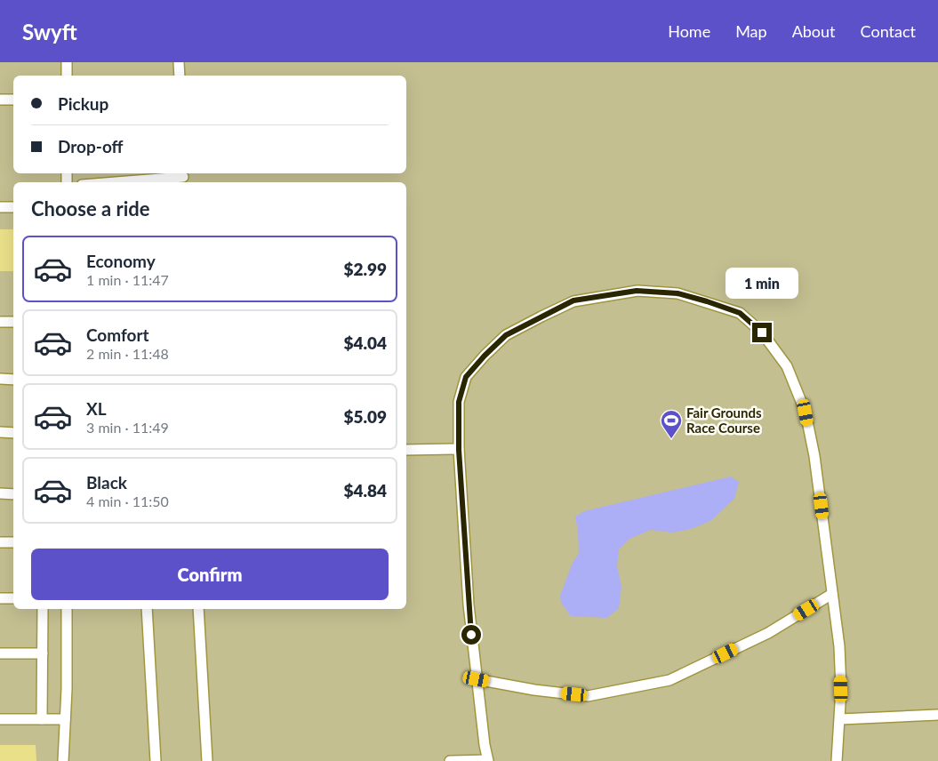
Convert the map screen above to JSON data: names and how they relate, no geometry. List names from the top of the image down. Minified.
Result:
{"places":{"sports":["Fair Grounds Race Course"]},"page":{"header":"Swyft","nav":["Home","Map","About","Contact"],"banner":["Pickup","Drop-off"],"heading":"Choose a ride","list":[{"name":"Economy","note":"1 min · 11:47","value":"$2.99"},{"name":"Comfort","note":"2 min · 11:48","value":"$4.04"},{"name":"XL","note":"3 min · 11:49","value":"$5.09"},{"name":"Black","note":"4 min · 11:50","value":"$4.84"}],"bubble":"1 min","buttons":"Confirm"}}
